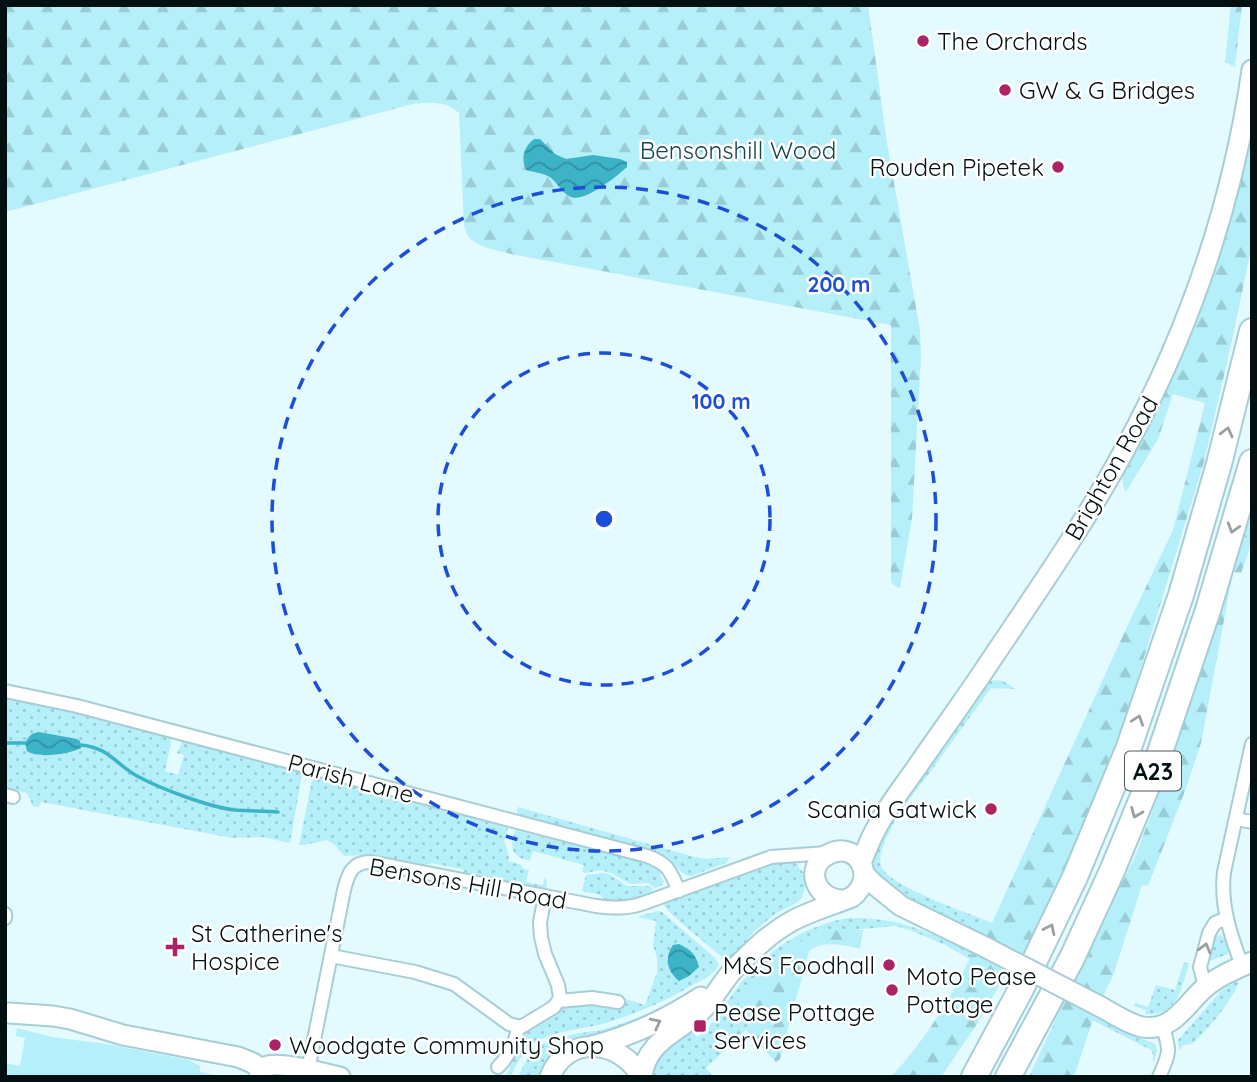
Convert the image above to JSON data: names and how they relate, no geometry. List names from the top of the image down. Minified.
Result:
{"streets":{"highway":["A23"],"street":["Brighton Road","Parish Lane","Bensons Hill Road"]},"crossings":[["Brighton Road","Bensons Hill Road"],["Parish Lane","Bensons Hill Road"]],"parks":["Bensonshill Wood"],"places":{"other":["The Orchards","GW & G Bridges","Rouden Pipetek","Scania Gatwick","M&S Foodhall","Moto Pease Pottage","Woodgate Community Shop"],"health":["St Catherine's Hospice"],"transit":["Pease Pottage Services"]},"rings":["200 m","100 m"]}
